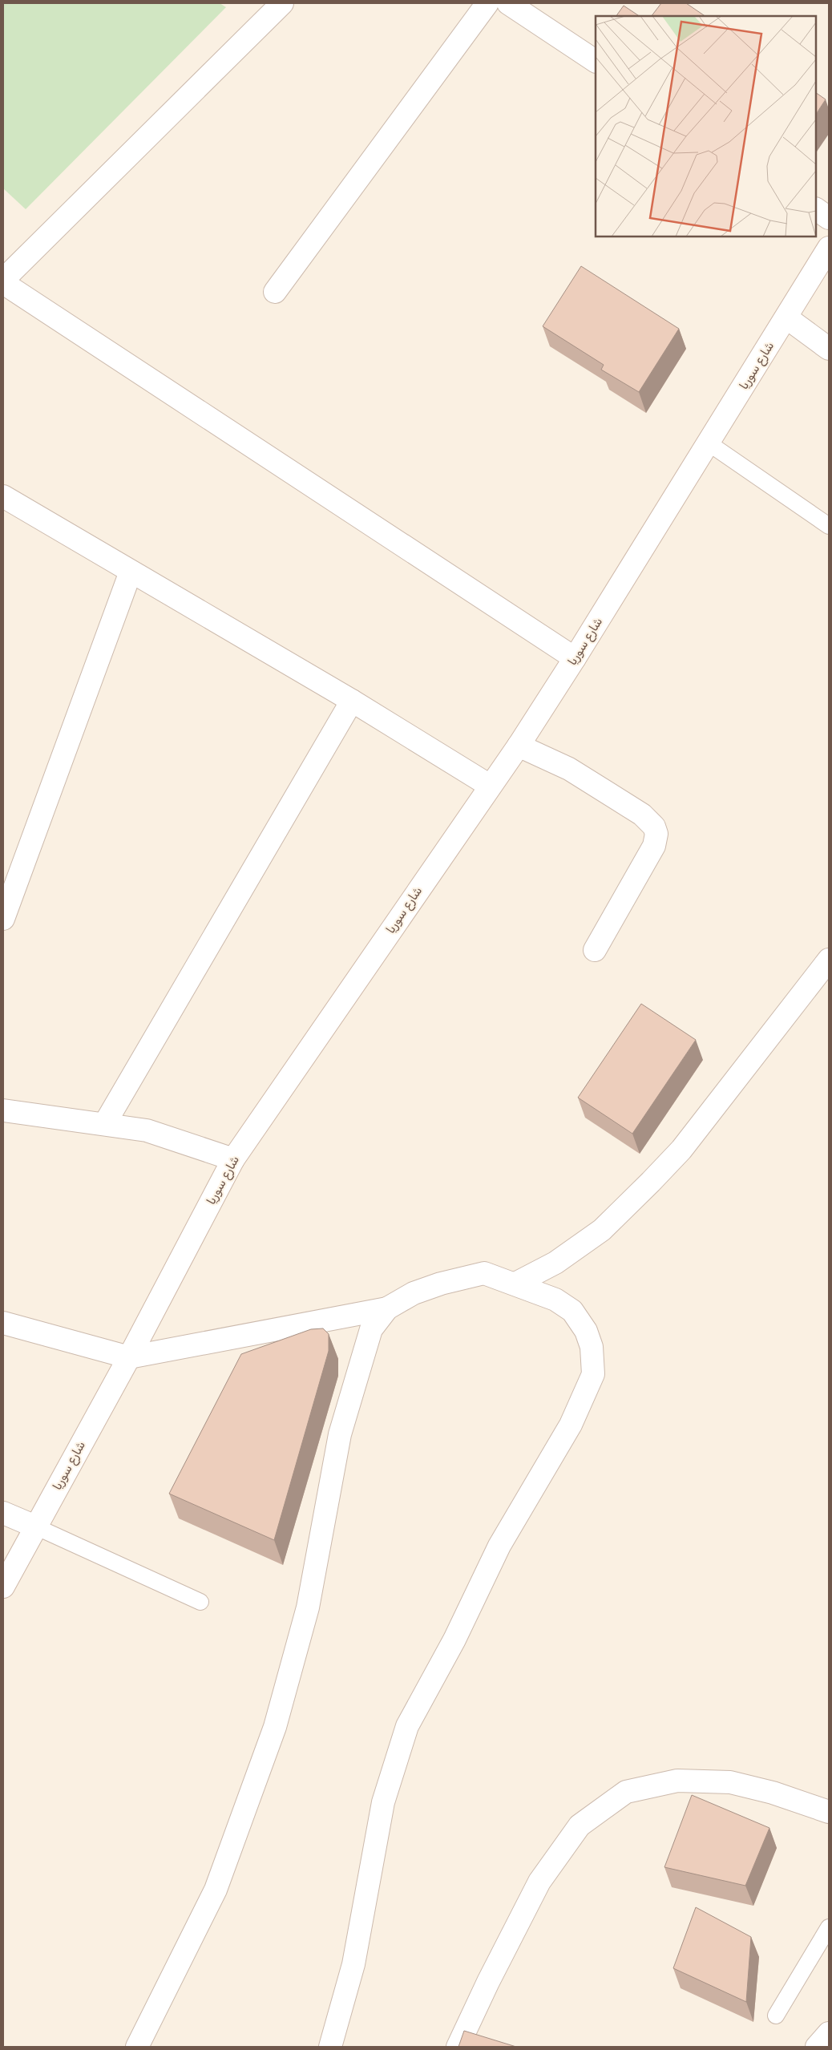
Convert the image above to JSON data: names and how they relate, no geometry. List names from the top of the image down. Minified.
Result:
{"streets":{"street":["شارع سوريا"]}}
